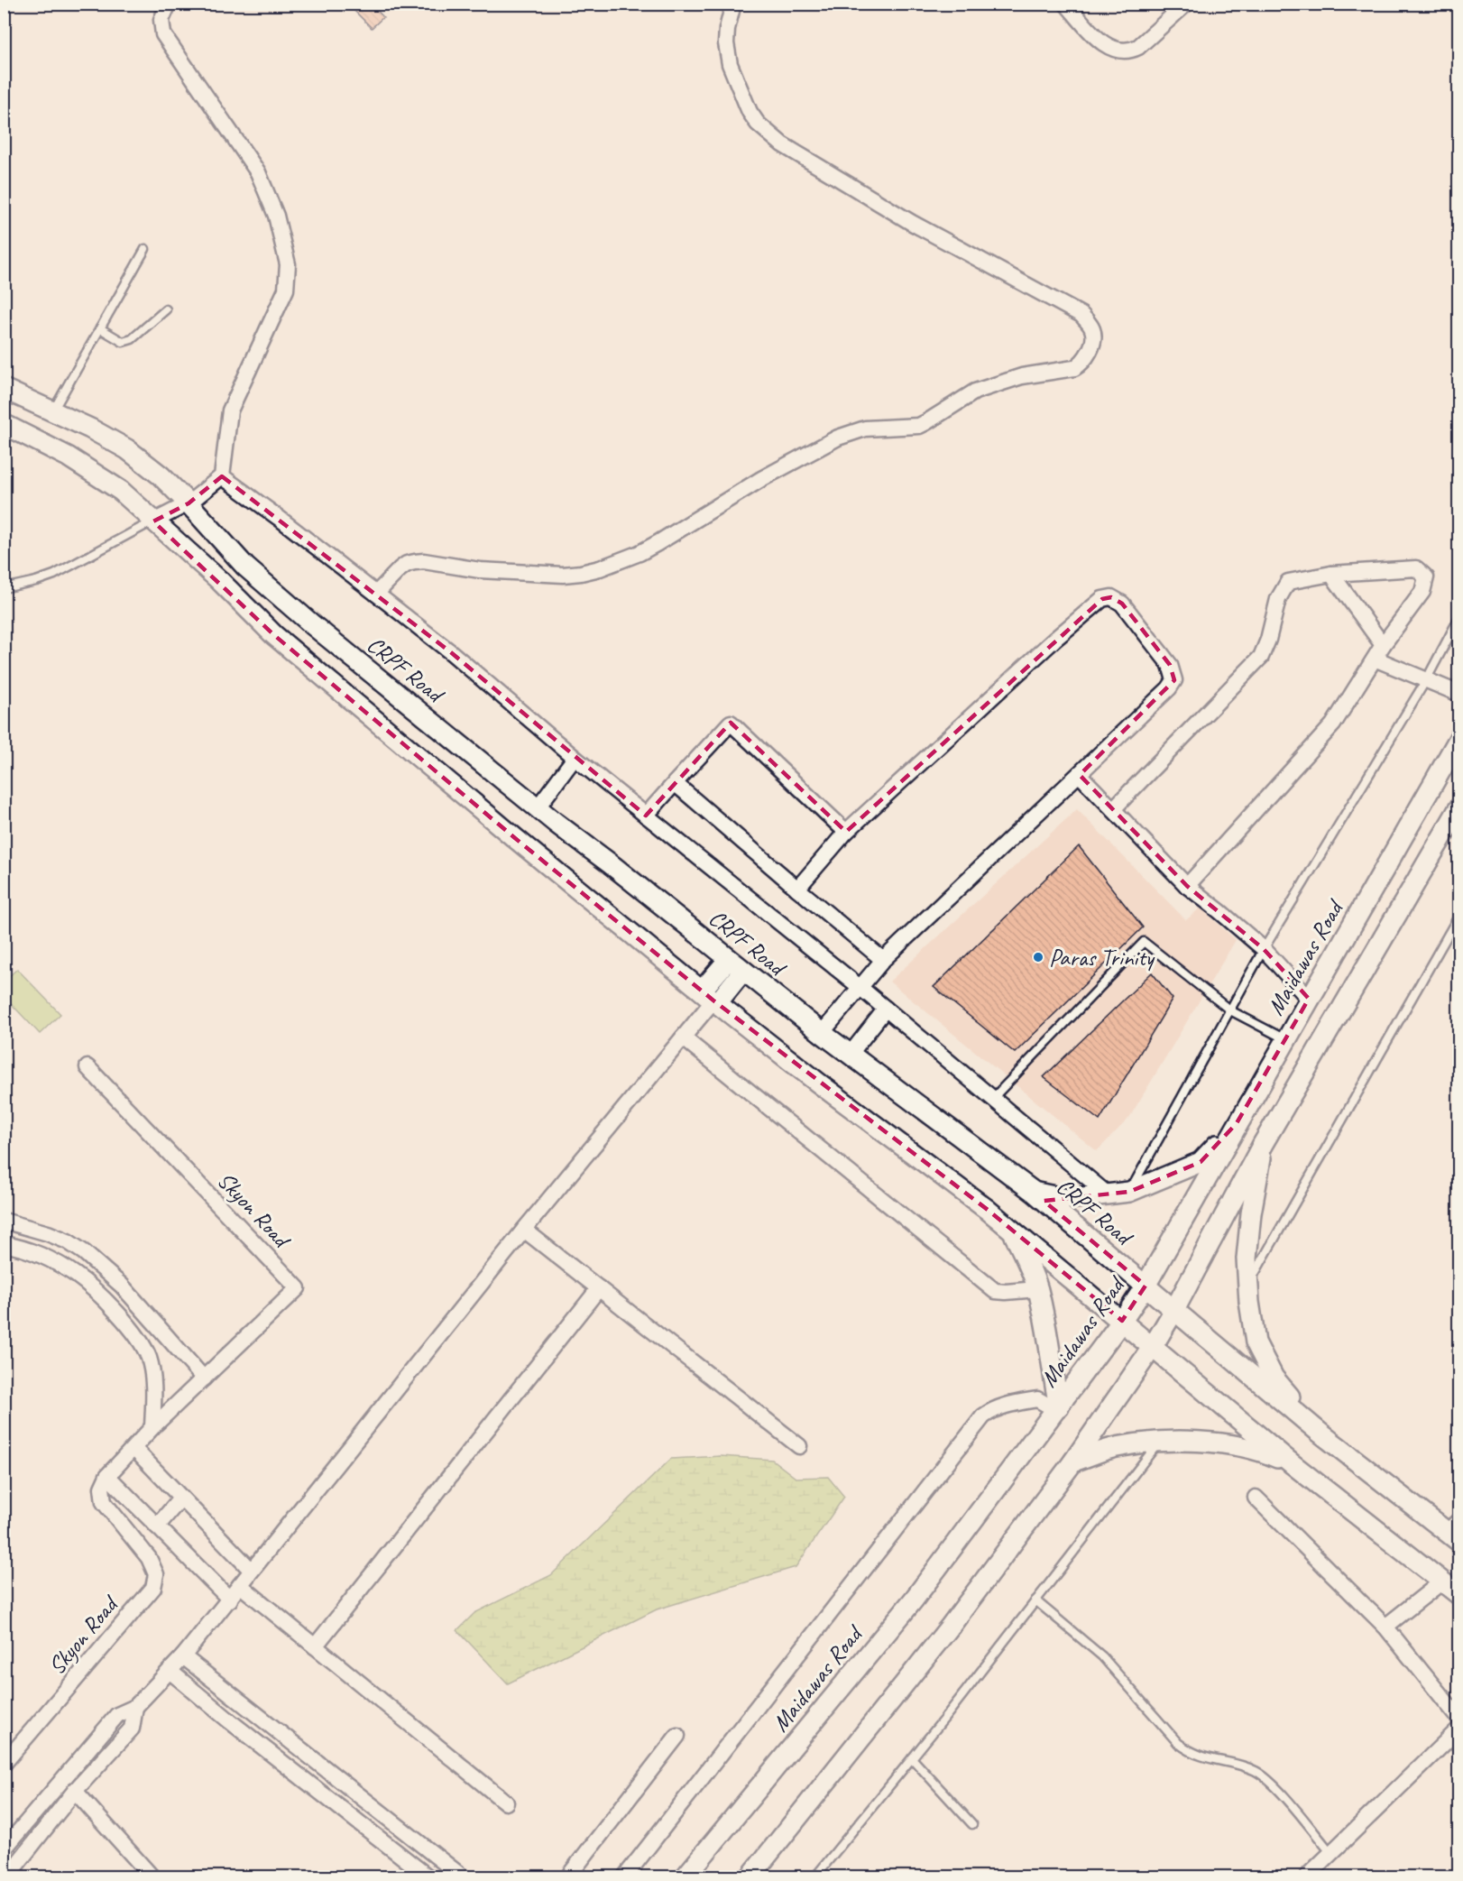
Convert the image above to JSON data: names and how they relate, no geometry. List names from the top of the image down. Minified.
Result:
{"streets":{"street":["CRPF Road","Maidawas Road","Skyon Road"]},"crossings":[["CRPF Road","Maidawas Road"]],"places":["Paras Trinity"]}
